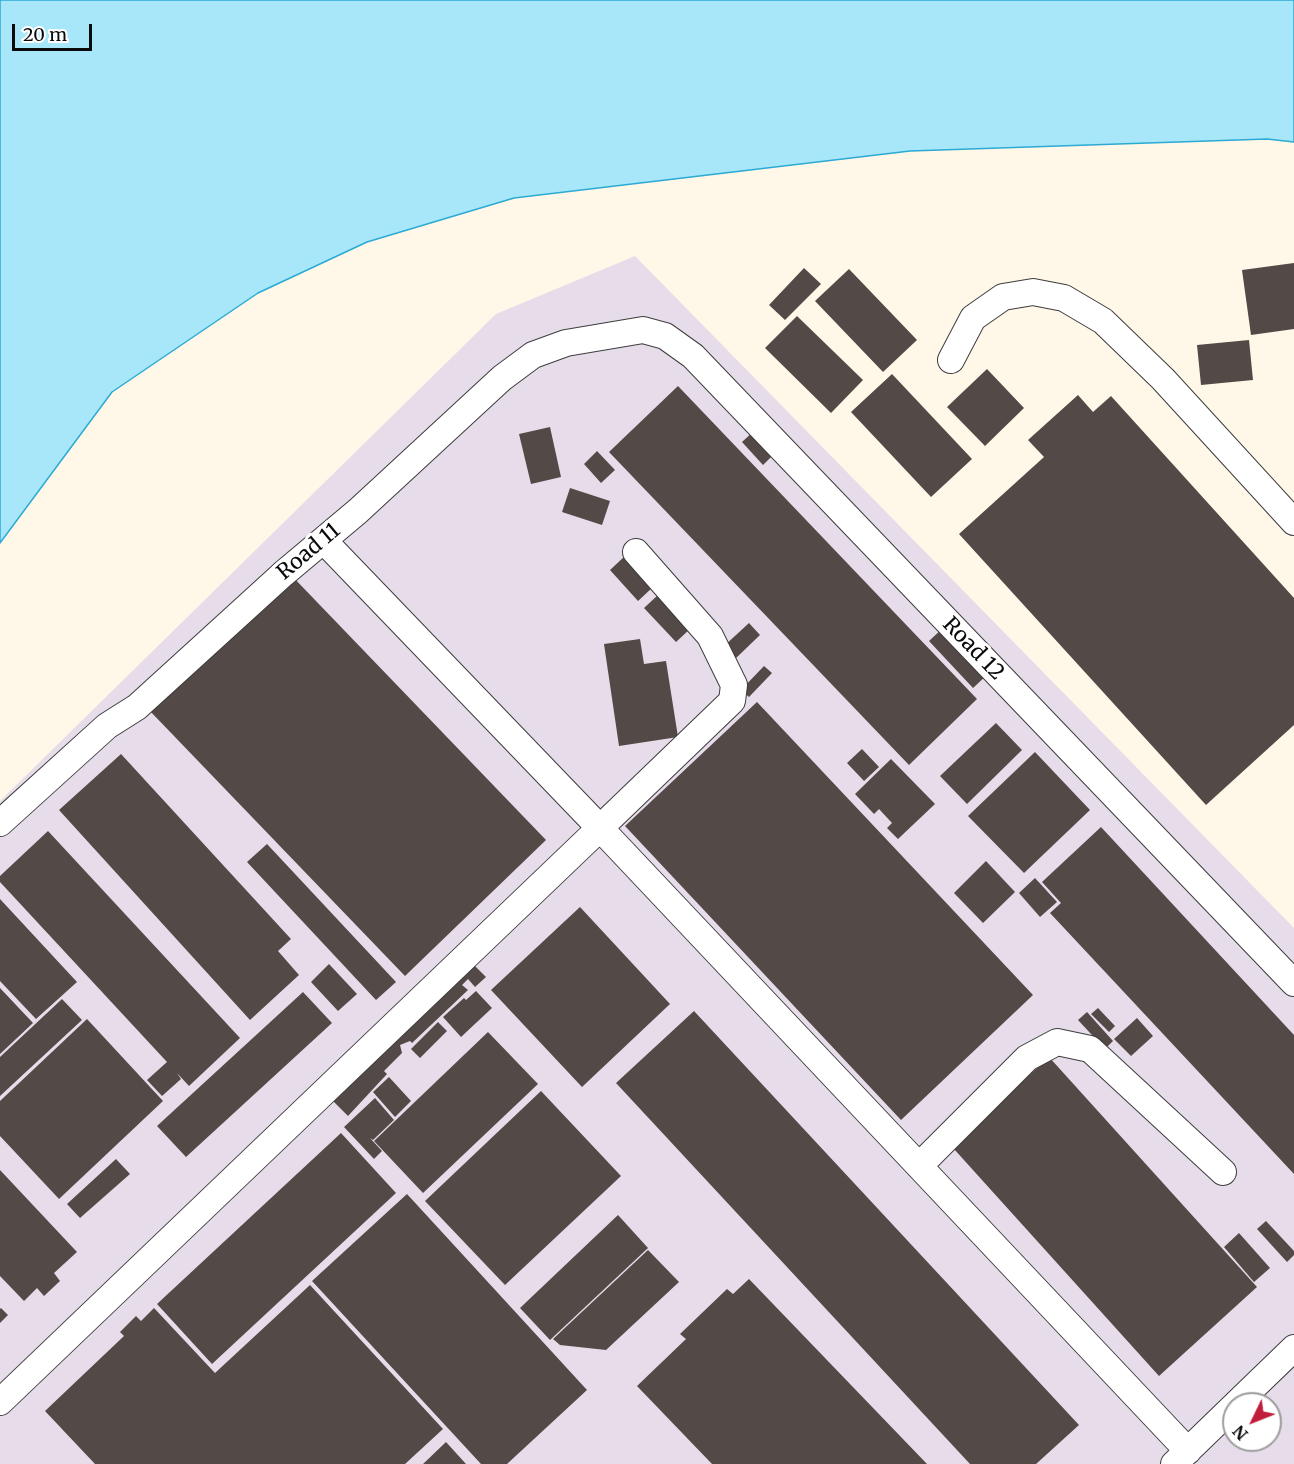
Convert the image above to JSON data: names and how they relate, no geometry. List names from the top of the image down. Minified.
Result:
{"streets":{"street":["Road 11","Road 12"]},"crossings":[["Road 11","Road 12"]],"scale_bar":"20 m","north":"bottom left"}
